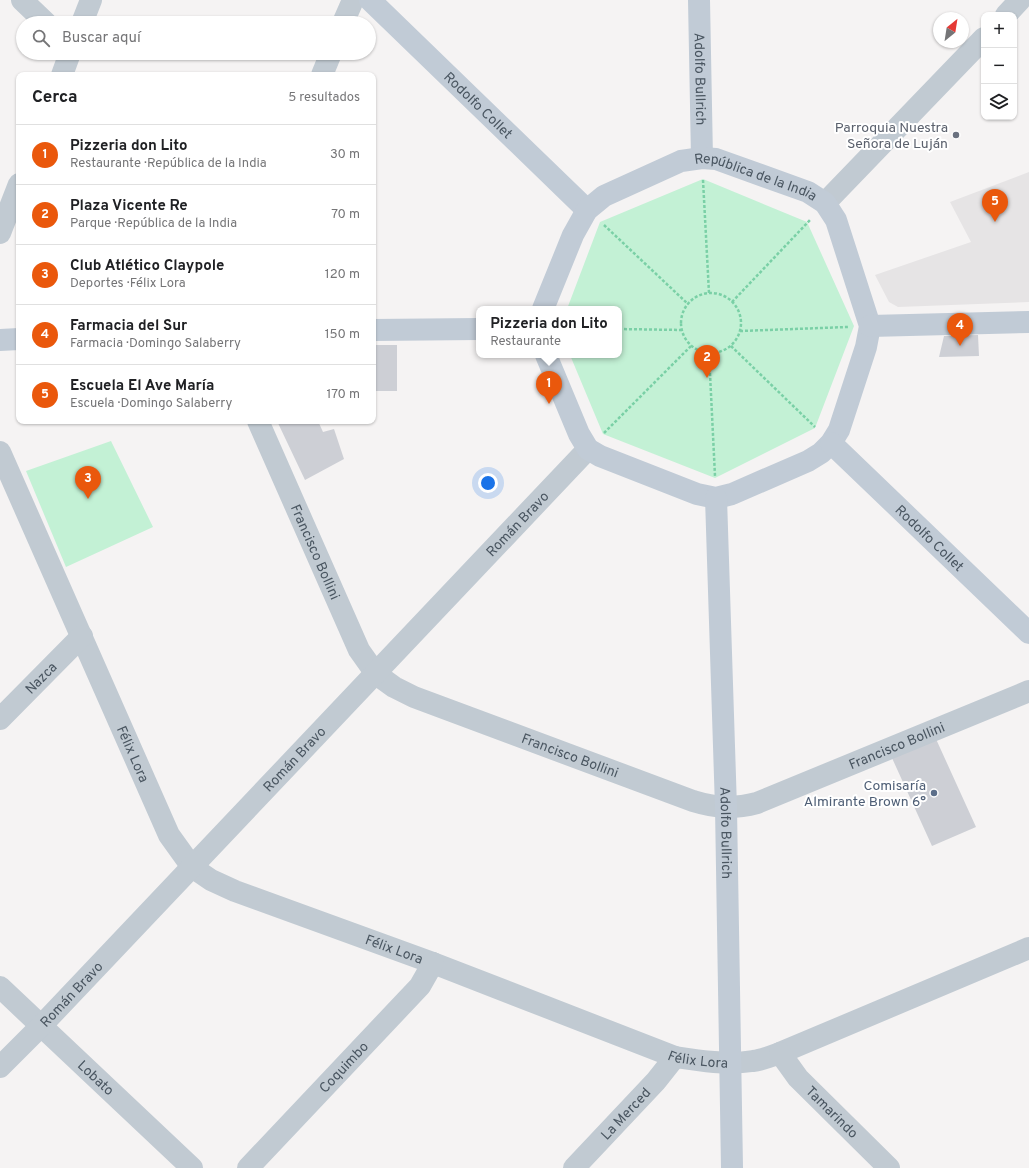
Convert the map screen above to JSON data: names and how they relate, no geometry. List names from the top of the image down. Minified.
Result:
{"streets":{"street":["Adolfo Bullrich","Rodolfo Collet","República de la India","Román Bravo","Francisco Bollini","Nazca","Félix Lora","Coquimbo","Lobato","Tamarindo","La Merced"]},"crossings":[["Adolfo Bullrich","República de la India"],["Adolfo Bullrich","Francisco Bollini"],["Adolfo Bullrich","Félix Lora"],["Rodolfo Collet","República de la India"],["República de la India","Román Bravo"],["Román Bravo","Francisco Bollini"],["Román Bravo","Félix Lora"],["Román Bravo","Lobato"],["Nazca","Félix Lora"],["Félix Lora","Coquimbo"],["Félix Lora","Tamarindo"],["Félix Lora","La Merced"]],"places":["Parroquia Nuestra Señora de Luján","Comisaría Almirante Brown 6°"],"north":"top right","page":{"map_buttons":["+","−"],"search":"Buscar aquí","heading":["Cerca","5 resultados"],"list":[{"mark":"1","name":"Pizzeria don Lito","note":"Restaurante · República de la India","value":"30 m"},{"mark":"2","name":"Plaza Vicente Re","note":"Parque · República de la India","value":"70 m"},{"mark":"3","name":"Club Atlético Claypole","note":"Deportes · Félix Lora","value":"120 m"},{"mark":"4","name":"Farmacia del Sur","note":"Farmacia · Domingo Salaberry","value":"150 m"},{"mark":"5","name":"Escuela El Ave María","note":"Escuela · Domingo Salaberry","value":"170 m"}],"pins":["5","4","2","1","3"],"popup":["Pizzeria don Lito","Restaurante"]}}
